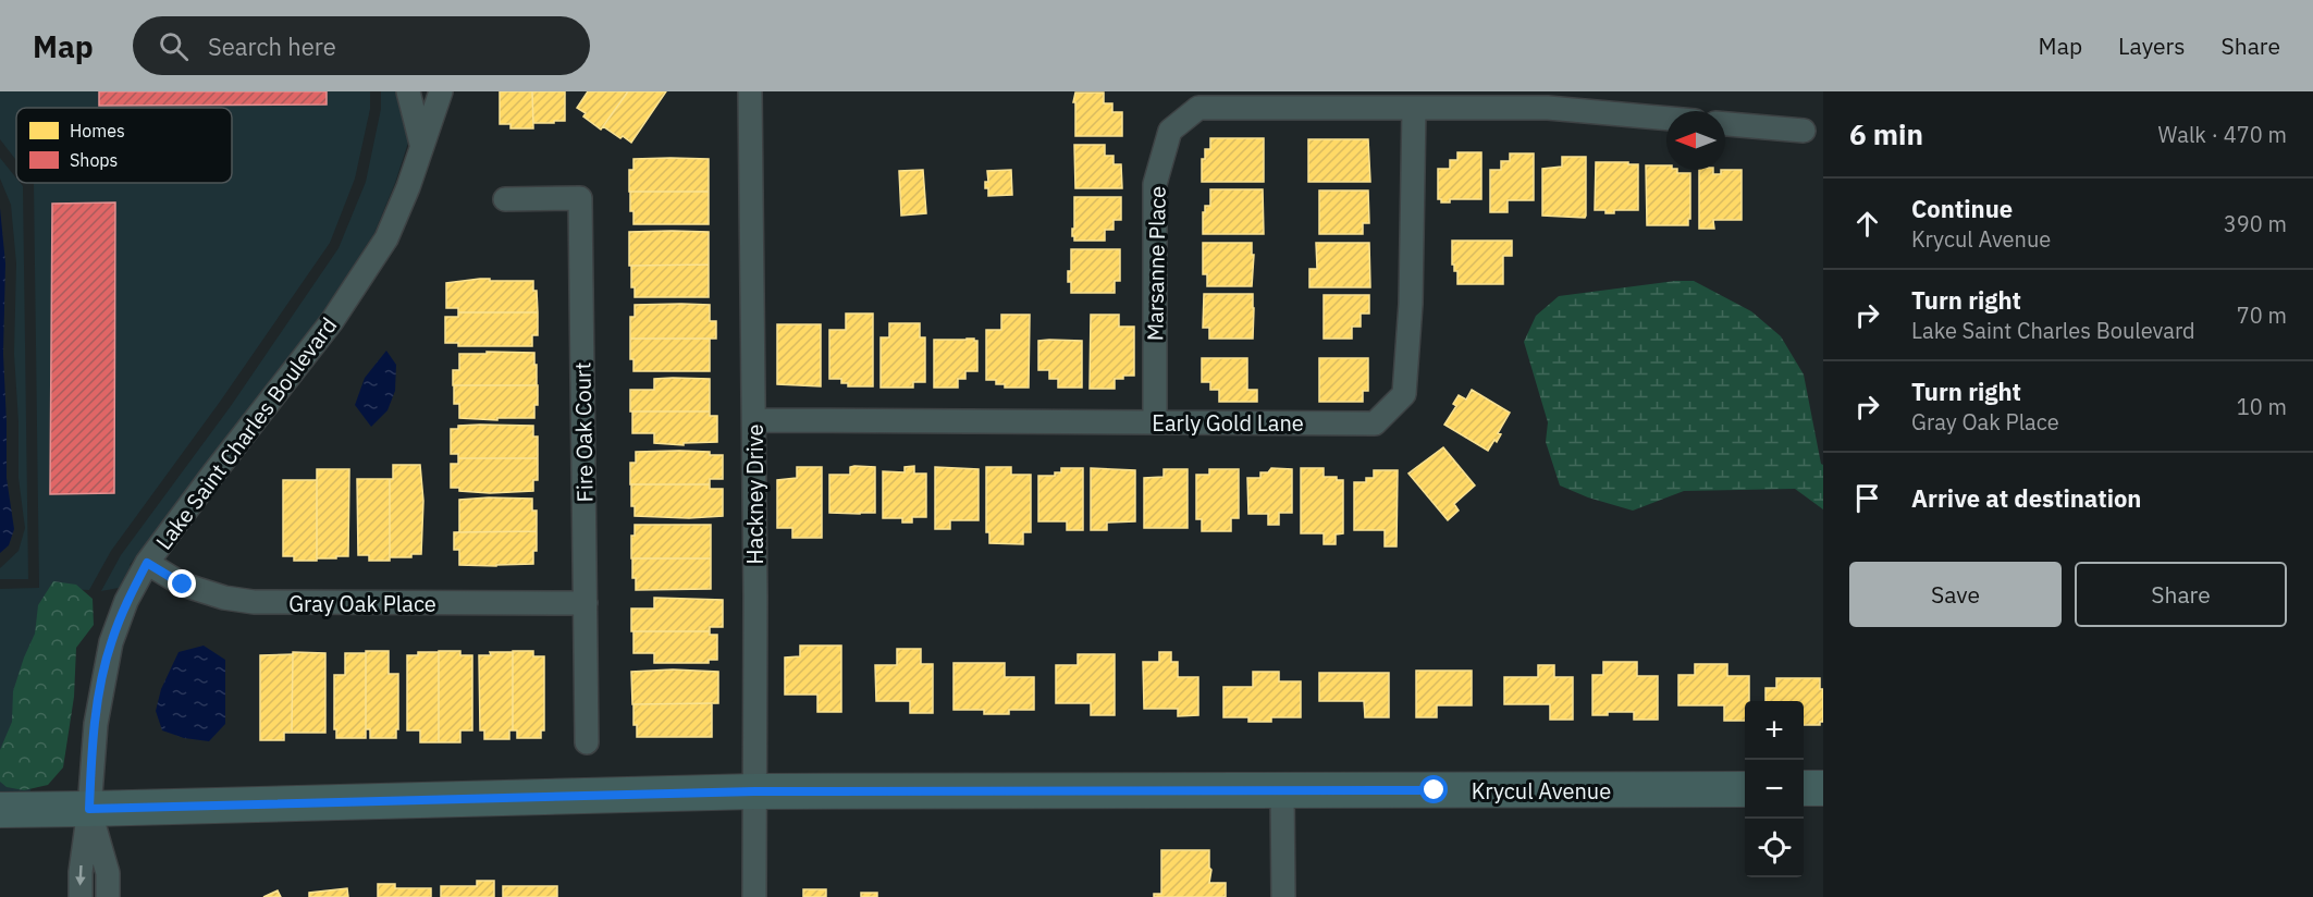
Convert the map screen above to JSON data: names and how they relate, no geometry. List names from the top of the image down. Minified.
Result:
{"streets":{"street":["Marsanne Place","Early Gold Lane","Fire Oak Court","Lake Saint Charles Boulevard","Hackney Drive","Gray Oak Place","Krycul Avenue"]},"crossings":[["Marsanne Place","Early Gold Lane"],["Early Gold Lane","Hackney Drive"],["Fire Oak Court","Gray Oak Place"],["Lake Saint Charles Boulevard","Gray Oak Place"],["Lake Saint Charles Boulevard","Krycul Avenue"],["Hackney Drive","Krycul Avenue"]],"legend":["Homes","Shops"],"north":"left","page":{"header":"Map","search":"Search here","nav":["Map","Layers","Share"],"heading":["6 min","Walk · 470 m"],"list":[["Continue","Krycul Avenue","390 m"],["Turn right","Lake Saint Charles Boulevard","70 m"],["Turn right","Gray Oak Place","10 m"],"Arrive at destination"],"buttons":["Save","Share"],"map_buttons":["+","−"]}}
